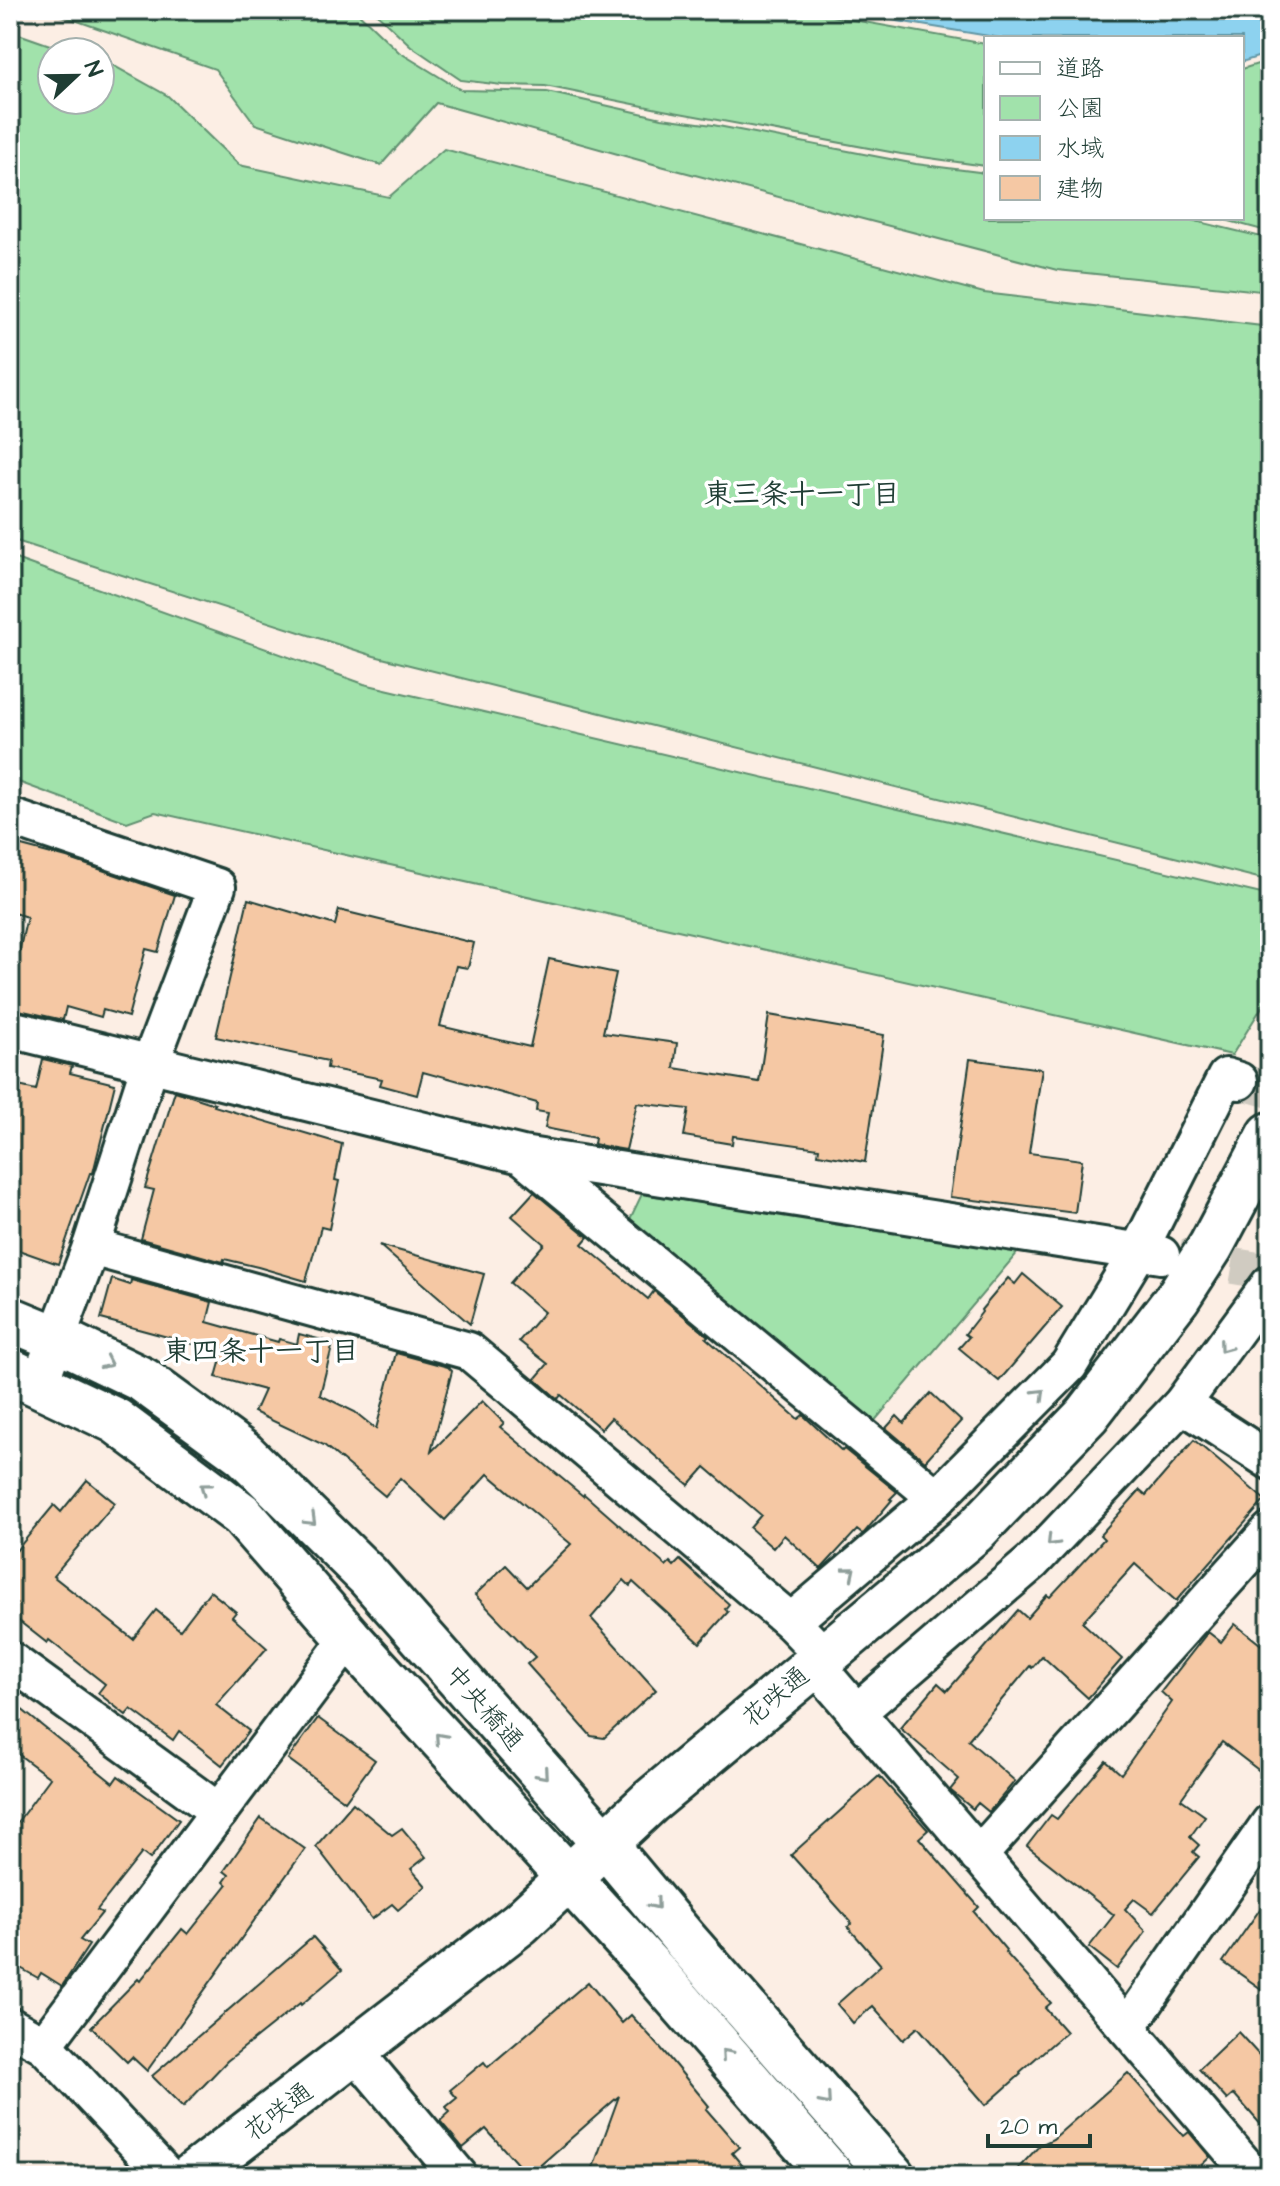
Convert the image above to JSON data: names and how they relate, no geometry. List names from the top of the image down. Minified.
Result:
{"streets":{"street":["花咲通","中央橋通"]},"crossings":[["花咲通","中央橋通"]],"districts":["東三条十一丁目","東四条十一丁目"],"legend":["道路","公園","水域","建物"],"scale_bar":"20 m","north":"right"}
